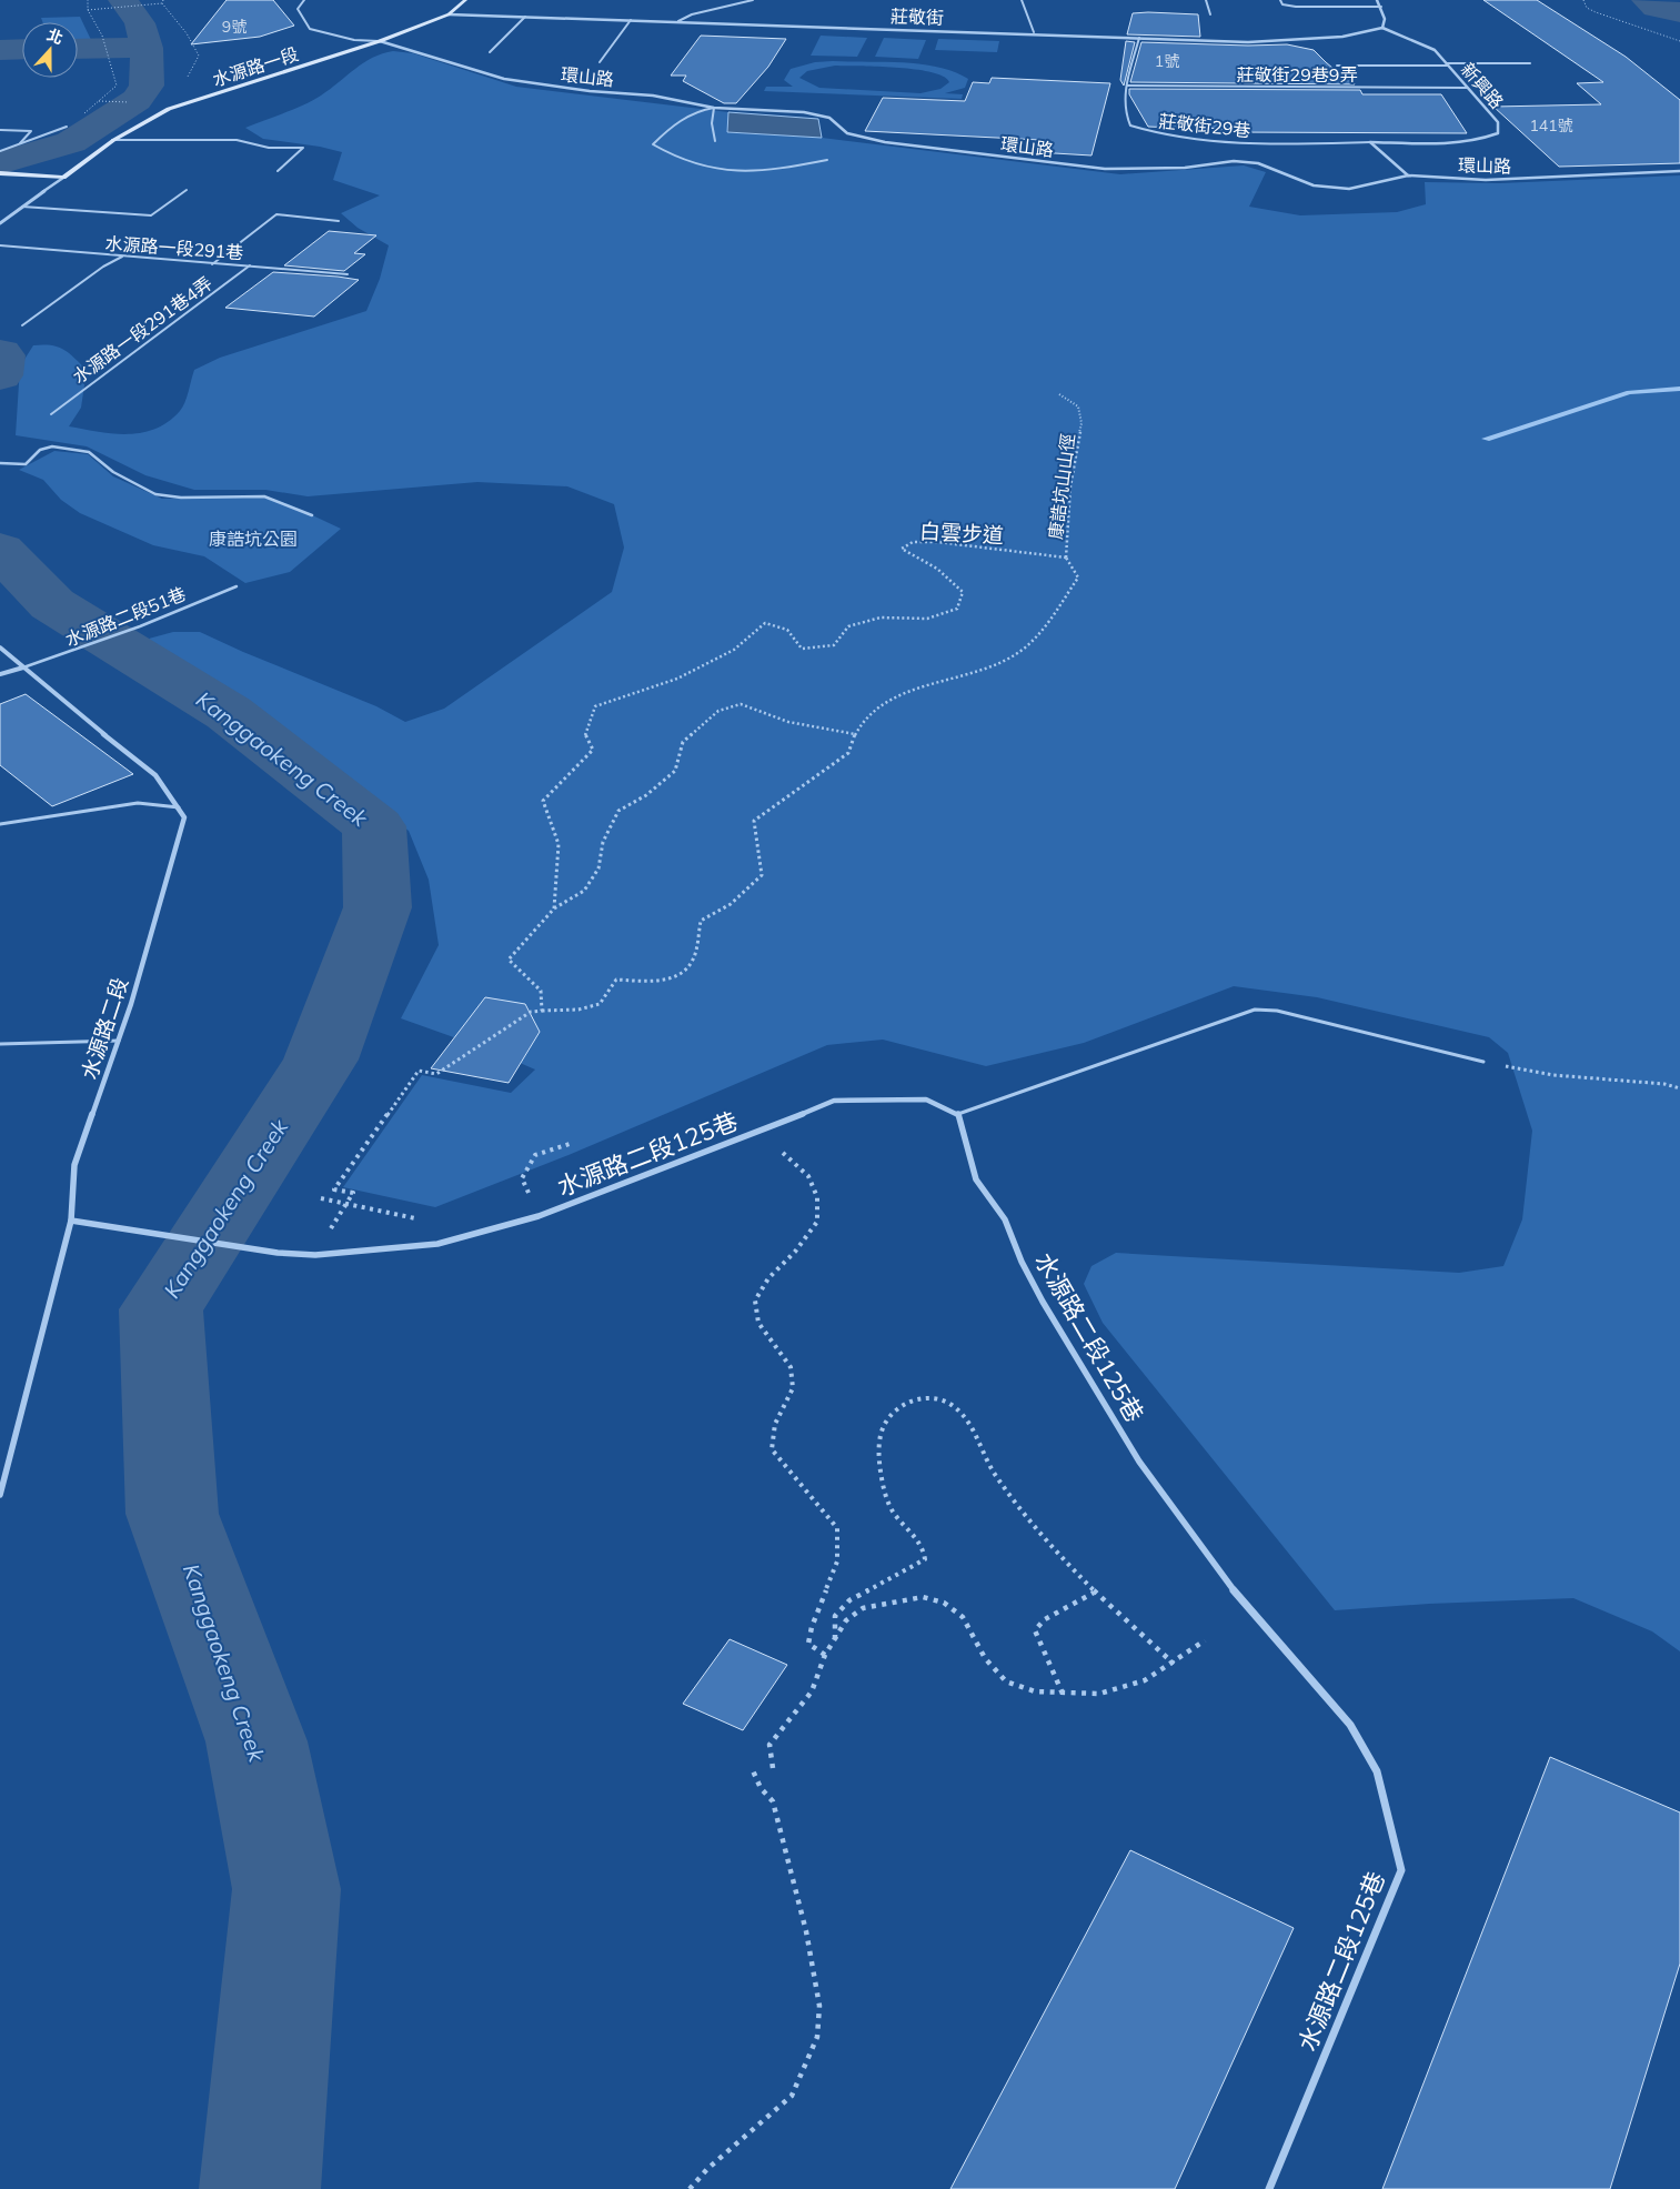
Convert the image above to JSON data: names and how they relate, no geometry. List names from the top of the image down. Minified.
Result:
{"streets":{"street":["莊敬街","水源路一段","環山路","新興路","水源路二段","水源路二段125巷"],"lane":["莊敬街29巷9弄","莊敬街29巷","水源路一段291巷","水源路一段291巷4弄","水源路二段51巷"],"path":["康誥坑山山徑","白雲步道"]},"crossings":[["莊敬街","水源路一段"],["莊敬街","新興路"],["莊敬街","莊敬街29巷"],["水源路一段","環山路"],["莊敬街29巷9弄","新興路"],["莊敬街29巷9弄","莊敬街29巷"],["新興路","莊敬街29巷"],["水源路一段291巷","水源路一段291巷4弄"],["康誥坑山山徑","白雲步道"],["水源路二段","水源路二段125巷"]],"water":["Kanggaokeng Creek"],"parks":["康誥坑公園"],"house_numbers":["9號","1號","141號"],"north":"top"}
